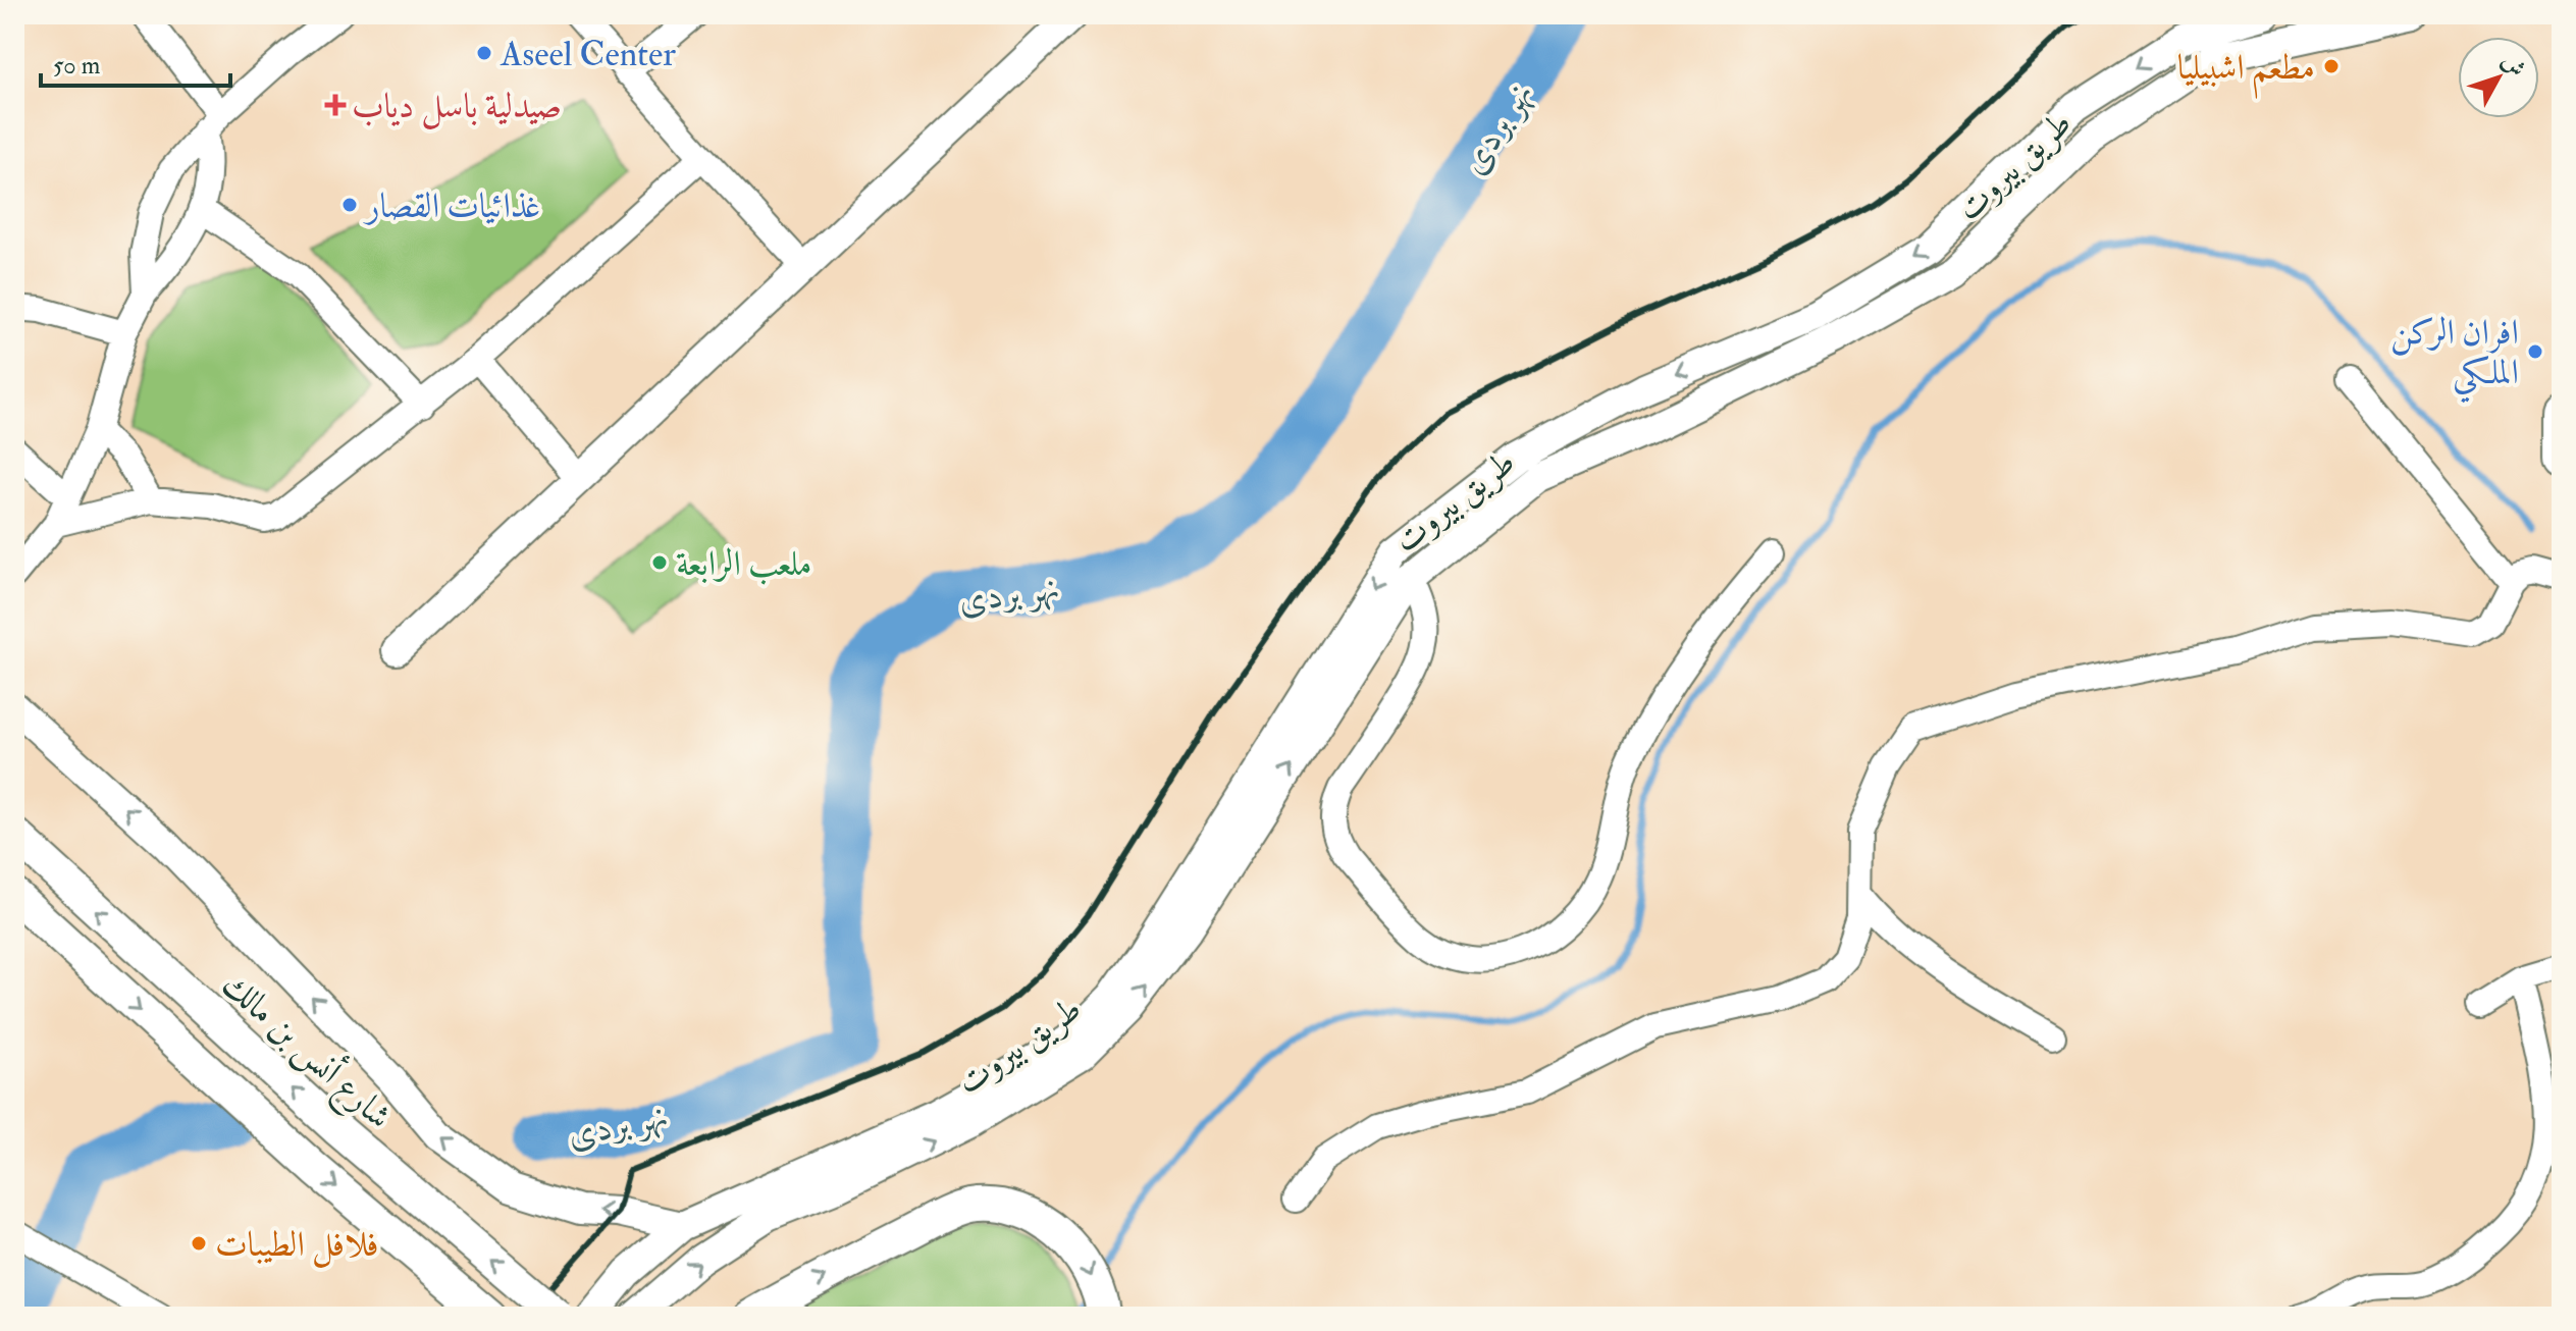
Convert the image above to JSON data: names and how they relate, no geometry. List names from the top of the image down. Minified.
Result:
{"streets":{"main road":["شارع أنس بن مالك"],"street":["طريق بيروت"]},"water":["نهر بردى"],"places":{"other":["Aseel Center","مطعم اشبيليا","غذائيات القصار","افران الركن الملكي","ملعب الرابعة","فلافل الطيبات"],"health":["صيدلية باسل دياب"]},"scale_bar":"50 m","north":"top right"}
